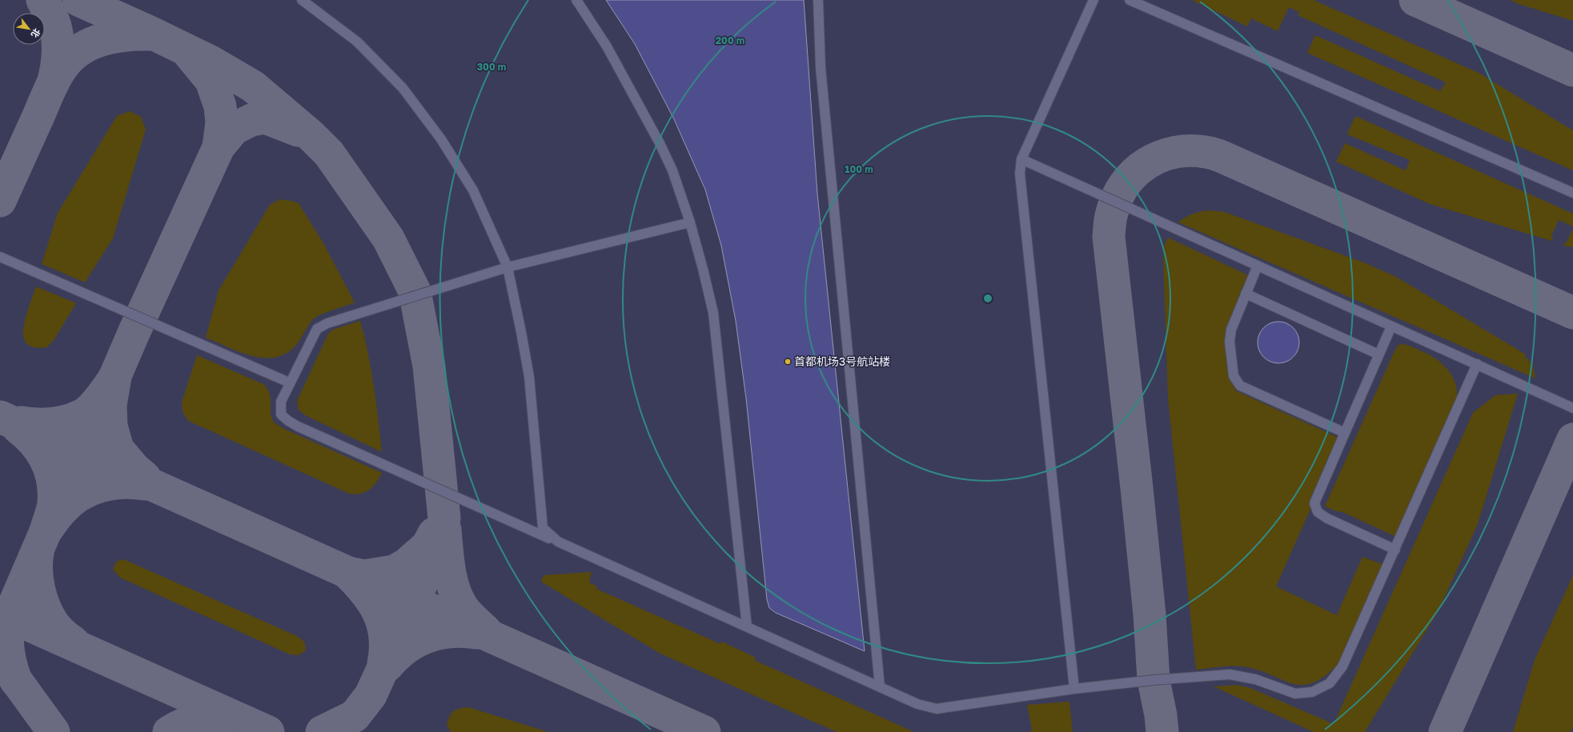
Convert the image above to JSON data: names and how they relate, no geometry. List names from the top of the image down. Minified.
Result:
{"places":["首都机场3号航站楼"],"north":"bottom right","rings":["200 m","300 m","100 m"]}
